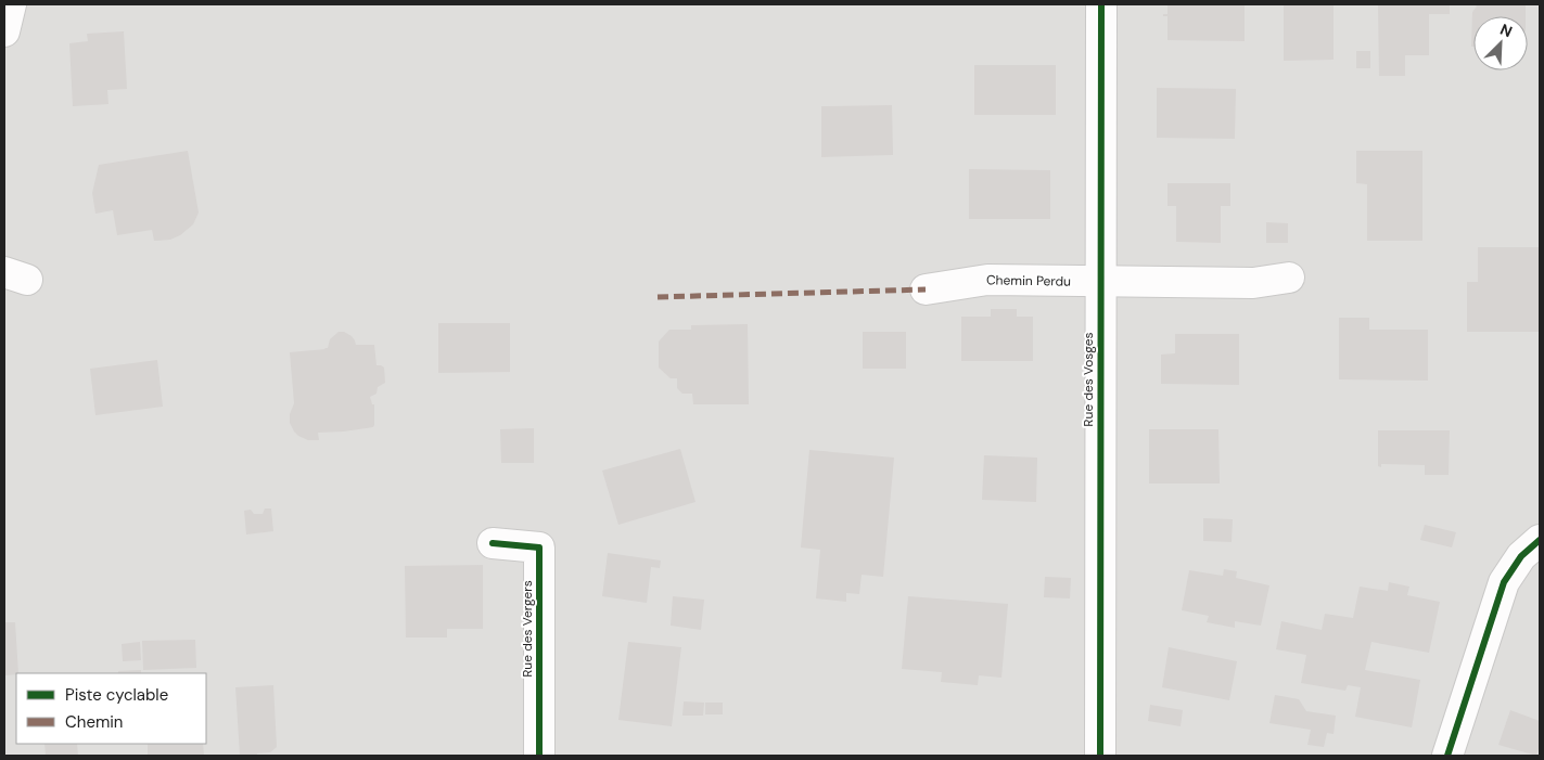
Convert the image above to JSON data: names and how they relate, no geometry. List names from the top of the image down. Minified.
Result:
{"streets":{"street":["Chemin Perdu","Rue des Vosges","Rue des Vergers"]},"crossings":[["Chemin Perdu","Rue des Vosges"]],"legend":["Piste cyclable","Chemin"],"north":"top right"}
